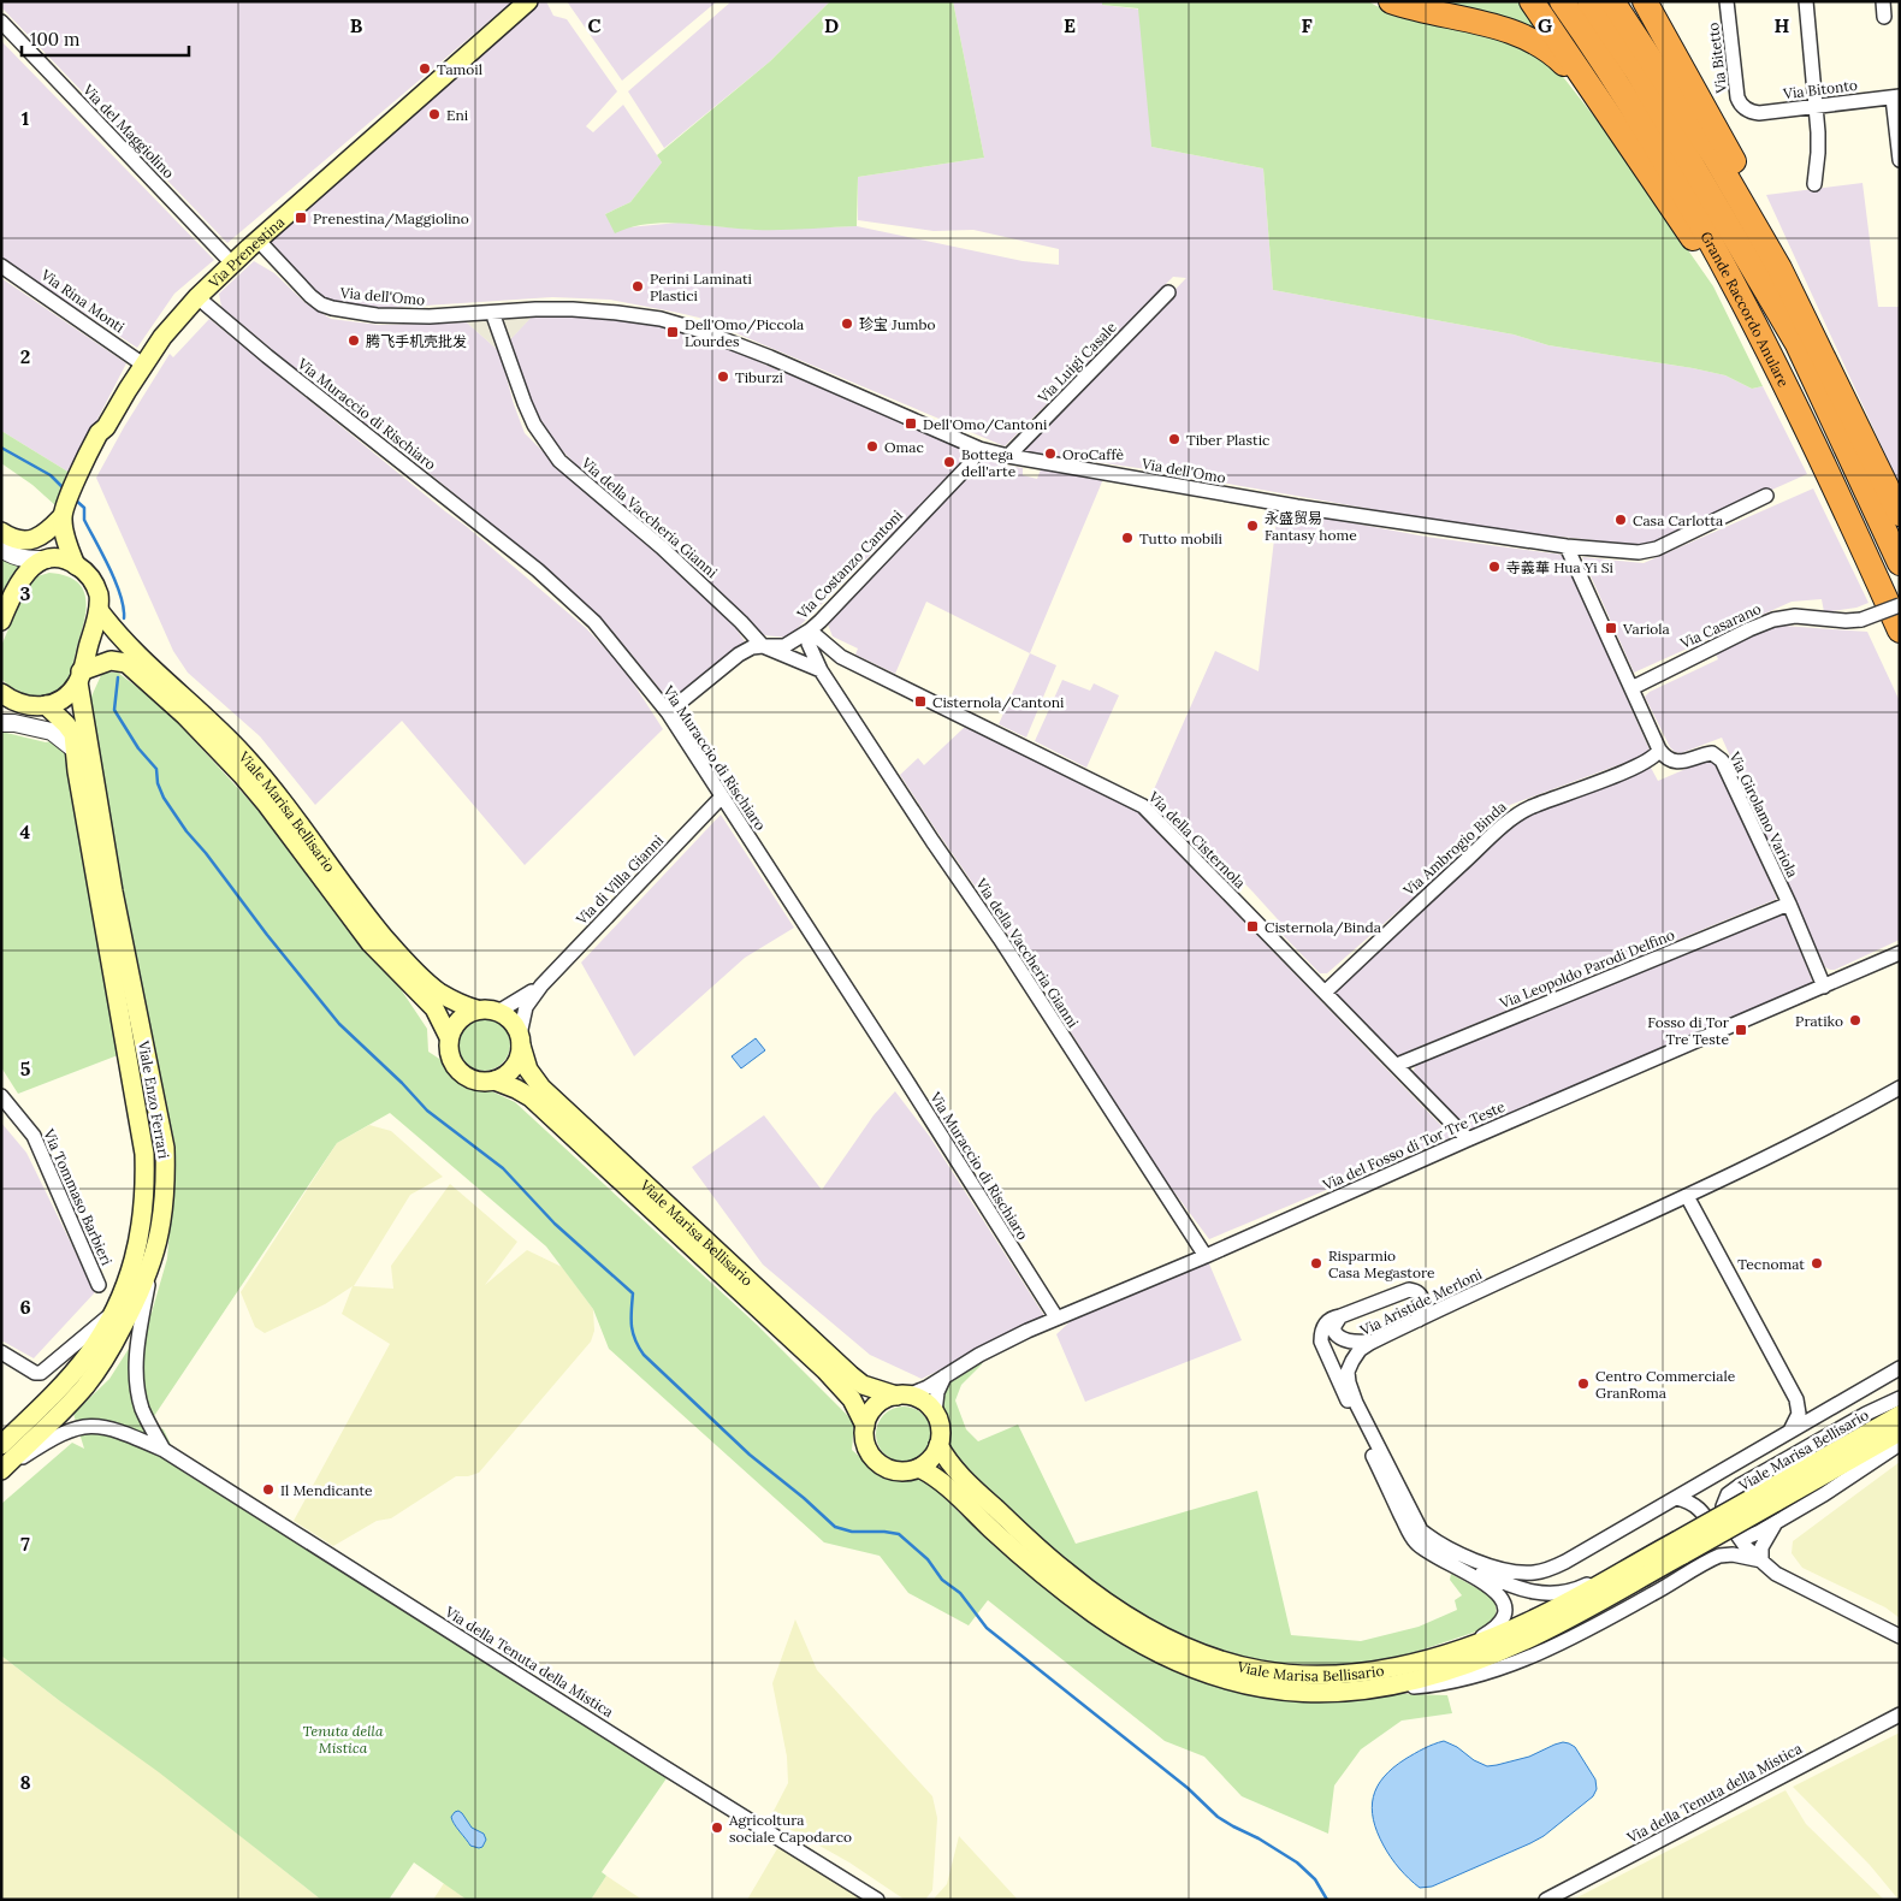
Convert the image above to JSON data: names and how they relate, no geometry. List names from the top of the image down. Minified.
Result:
{"streets":{"highway":["Grande Raccordo Anulare"],"main road":["Via Prenestina","Viale Marisa Bellisario","Viale Enzo Ferrari"],"street":["Via Bitetto","Via Bitonto","Via del Maggiolino","Via dell'Omo","Via Rina Monti","Via Luigi Casale","Via Muraccio di Rischiaro","Via della Vaccheria Gianni","Via Costanzo Cantoni","Via Casarano","Via Girolamo Variola","Via della Cisternola","Via Ambrogio Binda","Via di Villa Gianni","Via Leopoldo Parodi Delfino","Via del Fosso di Tor Tre Teste","Via Tommaso Barbieri","Via Aristide Merloni","Via della Tenuta della Mistica"]},"crossings":[["Via Bitetto","Via Bitonto"],["Via del Maggiolino","Via Prenestina"],["Via Prenestina","Via dell'Omo"],["Via Prenestina","Via Rina Monti"],["Via Prenestina","Via Muraccio di Rischiaro"],["Via dell'Omo","Via Luigi Casale"],["Via dell'Omo","Via della Vaccheria Gianni"],["Via dell'Omo","Via Costanzo Cantoni"],["Via Muraccio di Rischiaro","Via Costanzo Cantoni"],["Via Muraccio di Rischiaro","Via di Villa Gianni"],["Via Muraccio di Rischiaro","Via del Fosso di Tor Tre Teste"],["Via della Vaccheria Gianni","Via Costanzo Cantoni"],["Via della Vaccheria Gianni","Via della Cisternola"],["Via della Vaccheria Gianni","Via del Fosso di Tor Tre Teste"],["Via Costanzo Cantoni","Via della Cisternola"],["Viale Marisa Bellisario","Via di Villa Gianni"],["Viale Marisa Bellisario","Viale Enzo Ferrari"],["Viale Marisa Bellisario","Via del Fosso di Tor Tre Teste"],["Via Girolamo Variola","Via Ambrogio Binda"],["Via Girolamo Variola","Via Leopoldo Parodi Delfino"],["Via Girolamo Variola","Via del Fosso di Tor Tre Teste"],["Via della Cisternola","Via Ambrogio Binda"],["Via della Cisternola","Via Leopoldo Parodi Delfino"],["Via della Cisternola","Via del Fosso di Tor Tre Teste"],["Viale Enzo Ferrari","Via della Tenuta della Mistica"]],"parks":["Tenuta della Mistica"],"places":{"other":["Tamoil","Eni","Perini Laminati Plastici","珍宝 Jumbo","腾飞手机壳批发","Tiburzi","Tiber Plastic","Omac","OroCaffè","Bottega dell'arte","Casa Carlotta","永盛贸易 Fantasy home","Tutto mobili","寺義華 Hua Yi Si","Pratiko","Risparmio Casa Megastore","Tecnomat","Centro Commerciale GranRoma","Il Mendicante","Agricoltura sociale Capodarco"],"transit":["Prenestina/Maggiolino","Dell'Omo/Piccola Lourdes","Dell'Omo/Cantoni","Variola","Cisternola/Cantoni","Cisternola/Binda","Fosso di Tor Tre Teste"]},"scale_bar":"100 m","grid":{"columns":["B","C","D","E","F","G","H"],"rows":["1","2","3","4","5","6","7","8"]}}
